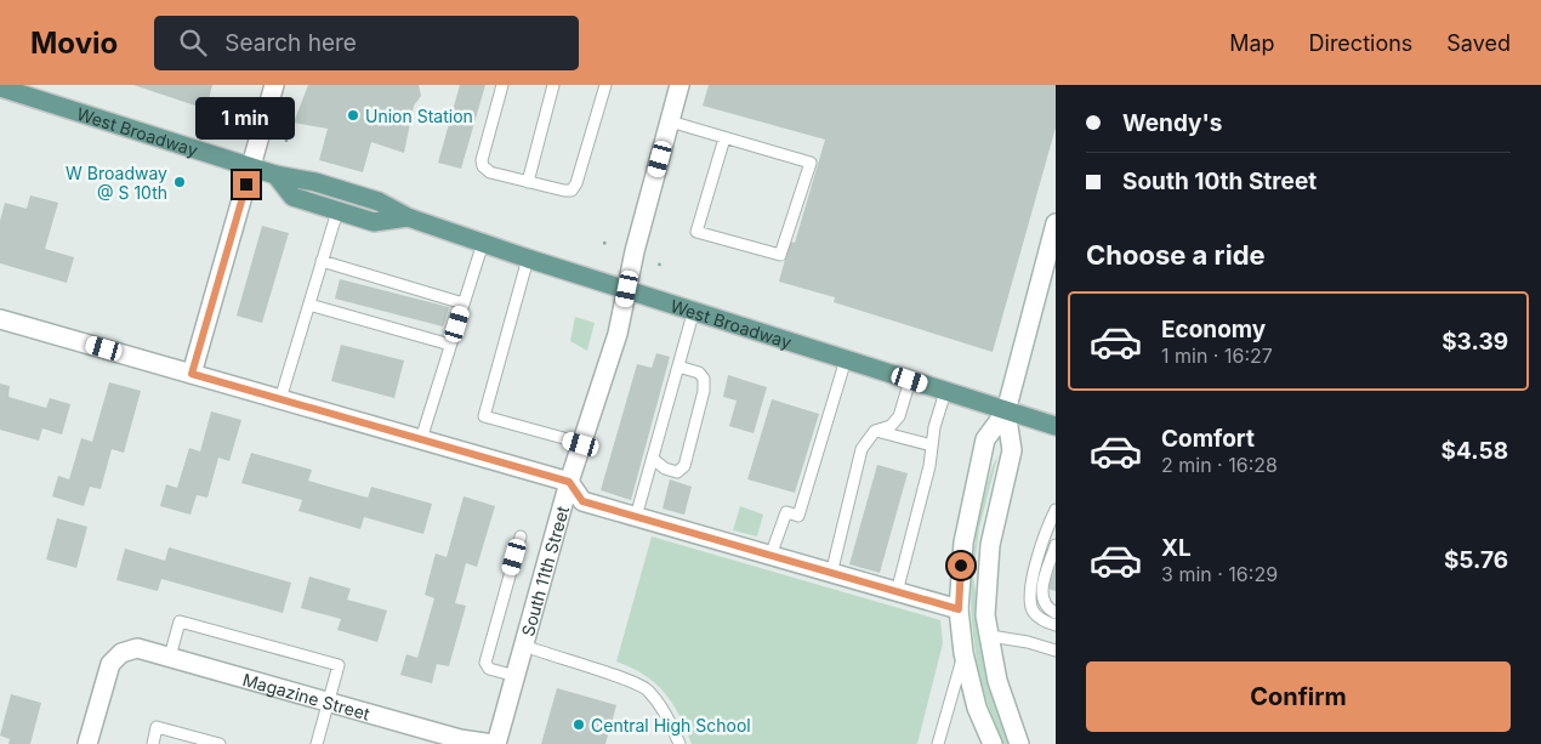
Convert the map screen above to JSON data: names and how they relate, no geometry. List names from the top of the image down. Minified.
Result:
{"streets":{"main road":["West Broadway"],"street":["South 11th Street","Magazine Street"]},"crossings":[["West Broadway","South 11th Street"],["South 11th Street","Magazine Street"]],"places":["Union Station","W Broadway @ S 10th","Central High School"],"page":{"header":"Movio","search":"Search here","nav":["Map","Directions","Saved"],"banner":["Wendy's","South 10th Street"],"bubble":"1 min","heading":"Choose a ride","list":[{"name":"Economy","note":"1 min · 16:27","value":"$3.39"},{"name":"Comfort","note":"2 min · 16:28","value":"$4.58"},{"name":"XL","note":"3 min · 16:29","value":"$5.76"}],"buttons":"Confirm"}}
